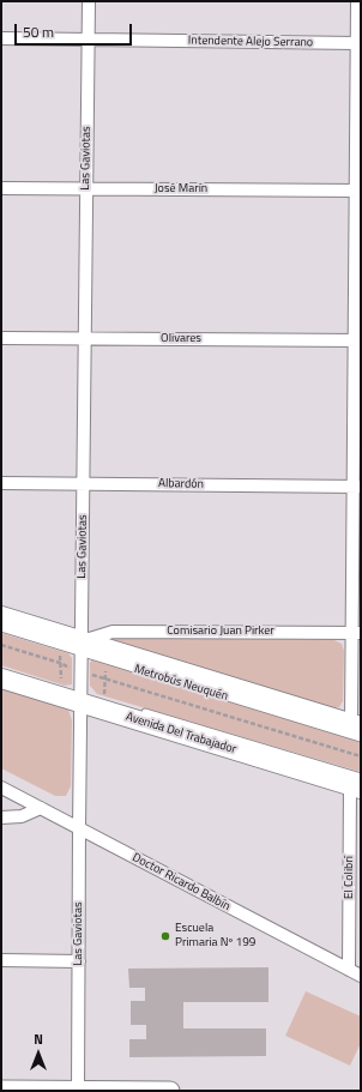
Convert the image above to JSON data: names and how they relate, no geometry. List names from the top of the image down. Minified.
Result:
{"streets":{"main road":["Avenida Del Trabajador"],"street":["Intendente Alejo Serrano","Las Gaviotas","José Marín","Olivares","Albardón","Comisario Juan Pirker","El Colibrí","Doctor Ricardo Balbín"]},"crossings":[["Intendente Alejo Serrano","Las Gaviotas"],["Las Gaviotas","José Marín"],["Las Gaviotas","Olivares"],["Las Gaviotas","Albardón"],["Las Gaviotas","Comisario Juan Pirker"],["Las Gaviotas","Avenida Del Trabajador"],["Las Gaviotas","Doctor Ricardo Balbín"],["Avenida Del Trabajador","El Colibrí"],["El Colibrí","Doctor Ricardo Balbín"]],"places":["Escuela Primaria Nº 199"],"scale_bar":"50 m","north":"top"}
